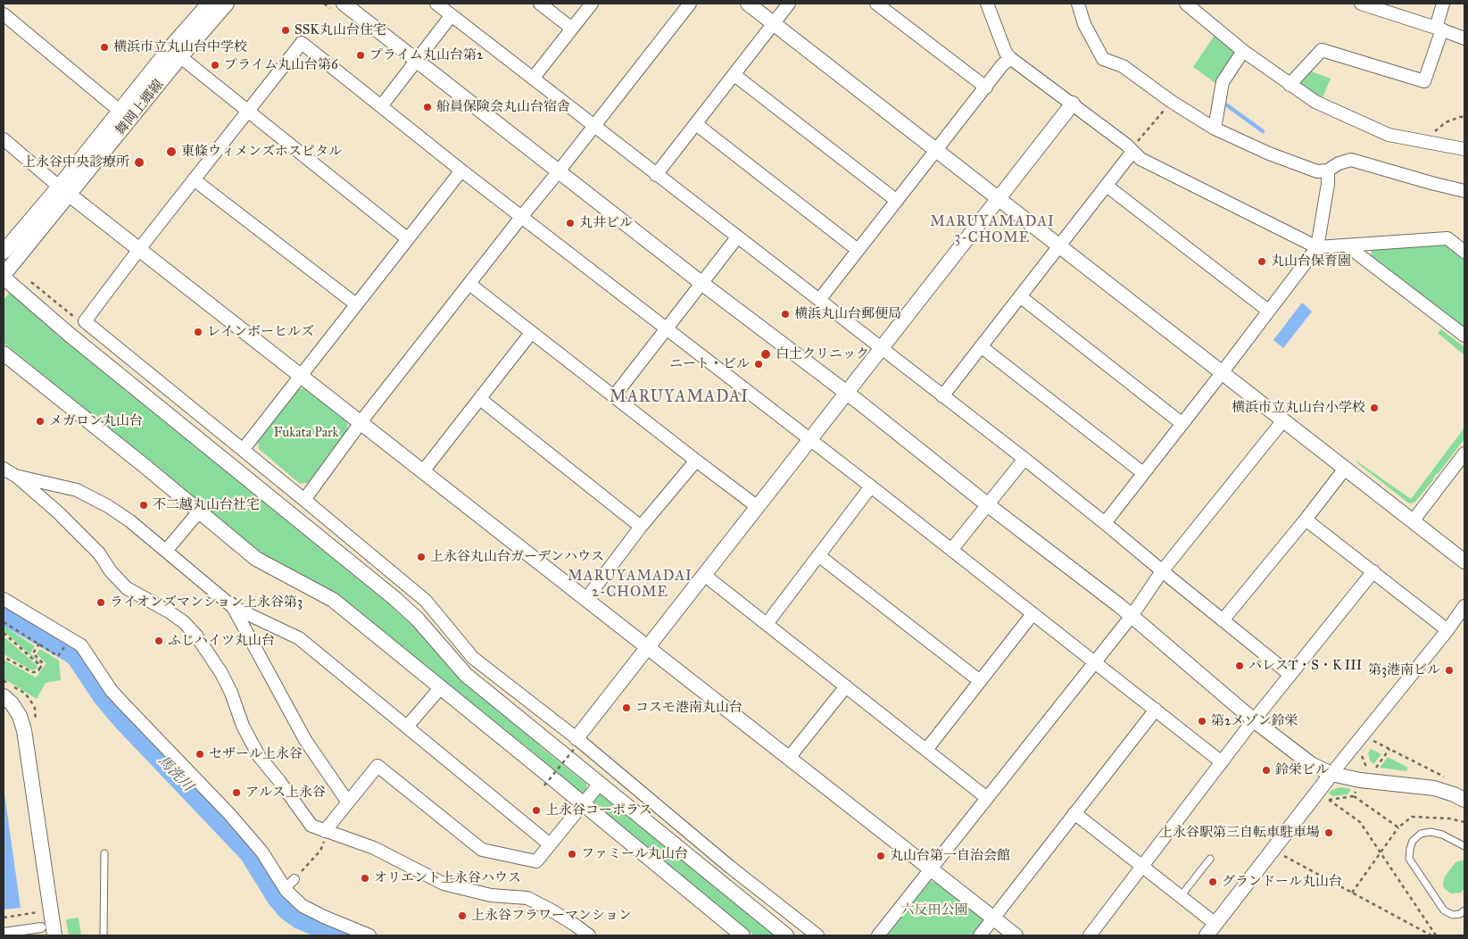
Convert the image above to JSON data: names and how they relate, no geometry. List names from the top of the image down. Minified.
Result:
{"streets":{"street":["舞岡上郷線"]},"districts":["MARUYAMADAI 3-CHOME","MARUYAMADAI","MARUYAMADAI 2-CHOME"],"water":["馬洗川"],"parks":["Fukata Park","六反田公園"],"places":["SSK丸山台住宅","横浜市立丸山台中学校","プライム丸山台第2","プライム丸山台第6","船員保険会丸山台宿舎","東條ウィメンズホスピタル","上永谷中央診療所","丸井ビル","丸山台保育園","横浜丸山台郵便局","レインボーヒルズ","白土クリニック","ニート・ビル","横浜市立丸山台小学校","メガロン丸山台","不二越丸山台社宅","上永谷丸山台ガーデンハウス","ライオンズマンション上永谷第3","ふじハイツ丸山台","パレスT・S・K III","第3港南ビル","コスモ港南丸山台","第2メゾン鈴栄","セザール上永谷","鈴栄ビル","アルス上永谷","上永谷コーポラス","上永谷駅第三自転車駐車場","ファミール丸山台","丸山台第一自治会館","オリエント上永谷ハウス","グランドール丸山台","上永谷フラワーマンション"]}
